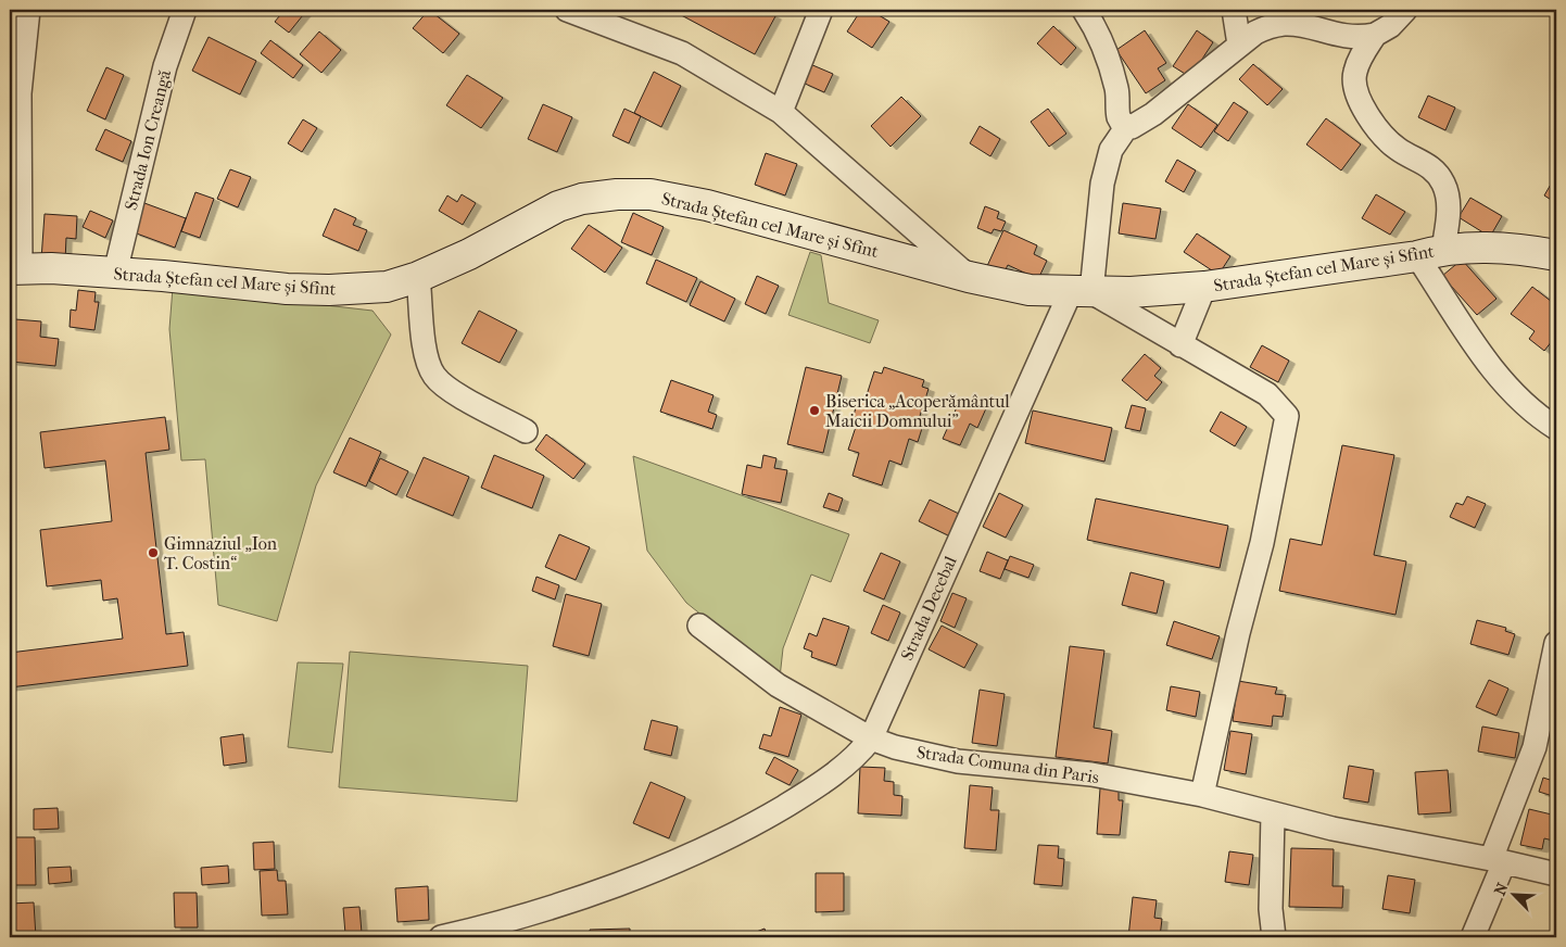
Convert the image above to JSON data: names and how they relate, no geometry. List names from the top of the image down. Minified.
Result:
{"streets":{"street":["Strada Ion Creangă","Strada Ștefan cel Mare și Sfînt","Strada Decebal","Strada Comuna din Paris"]},"crossings":[["Strada Ion Creangă","Strada Ștefan cel Mare și Sfînt"],["Strada Ștefan cel Mare și Sfînt","Strada Decebal"],["Strada Ștefan cel Mare și Sfînt","Strada Comuna din Paris"],["Strada Decebal","Strada Comuna din Paris"]],"places":["Biserica „Acoperământul Maicii Domnului”","Gimnaziul „Ion T. Costin“"],"north":"top left"}
